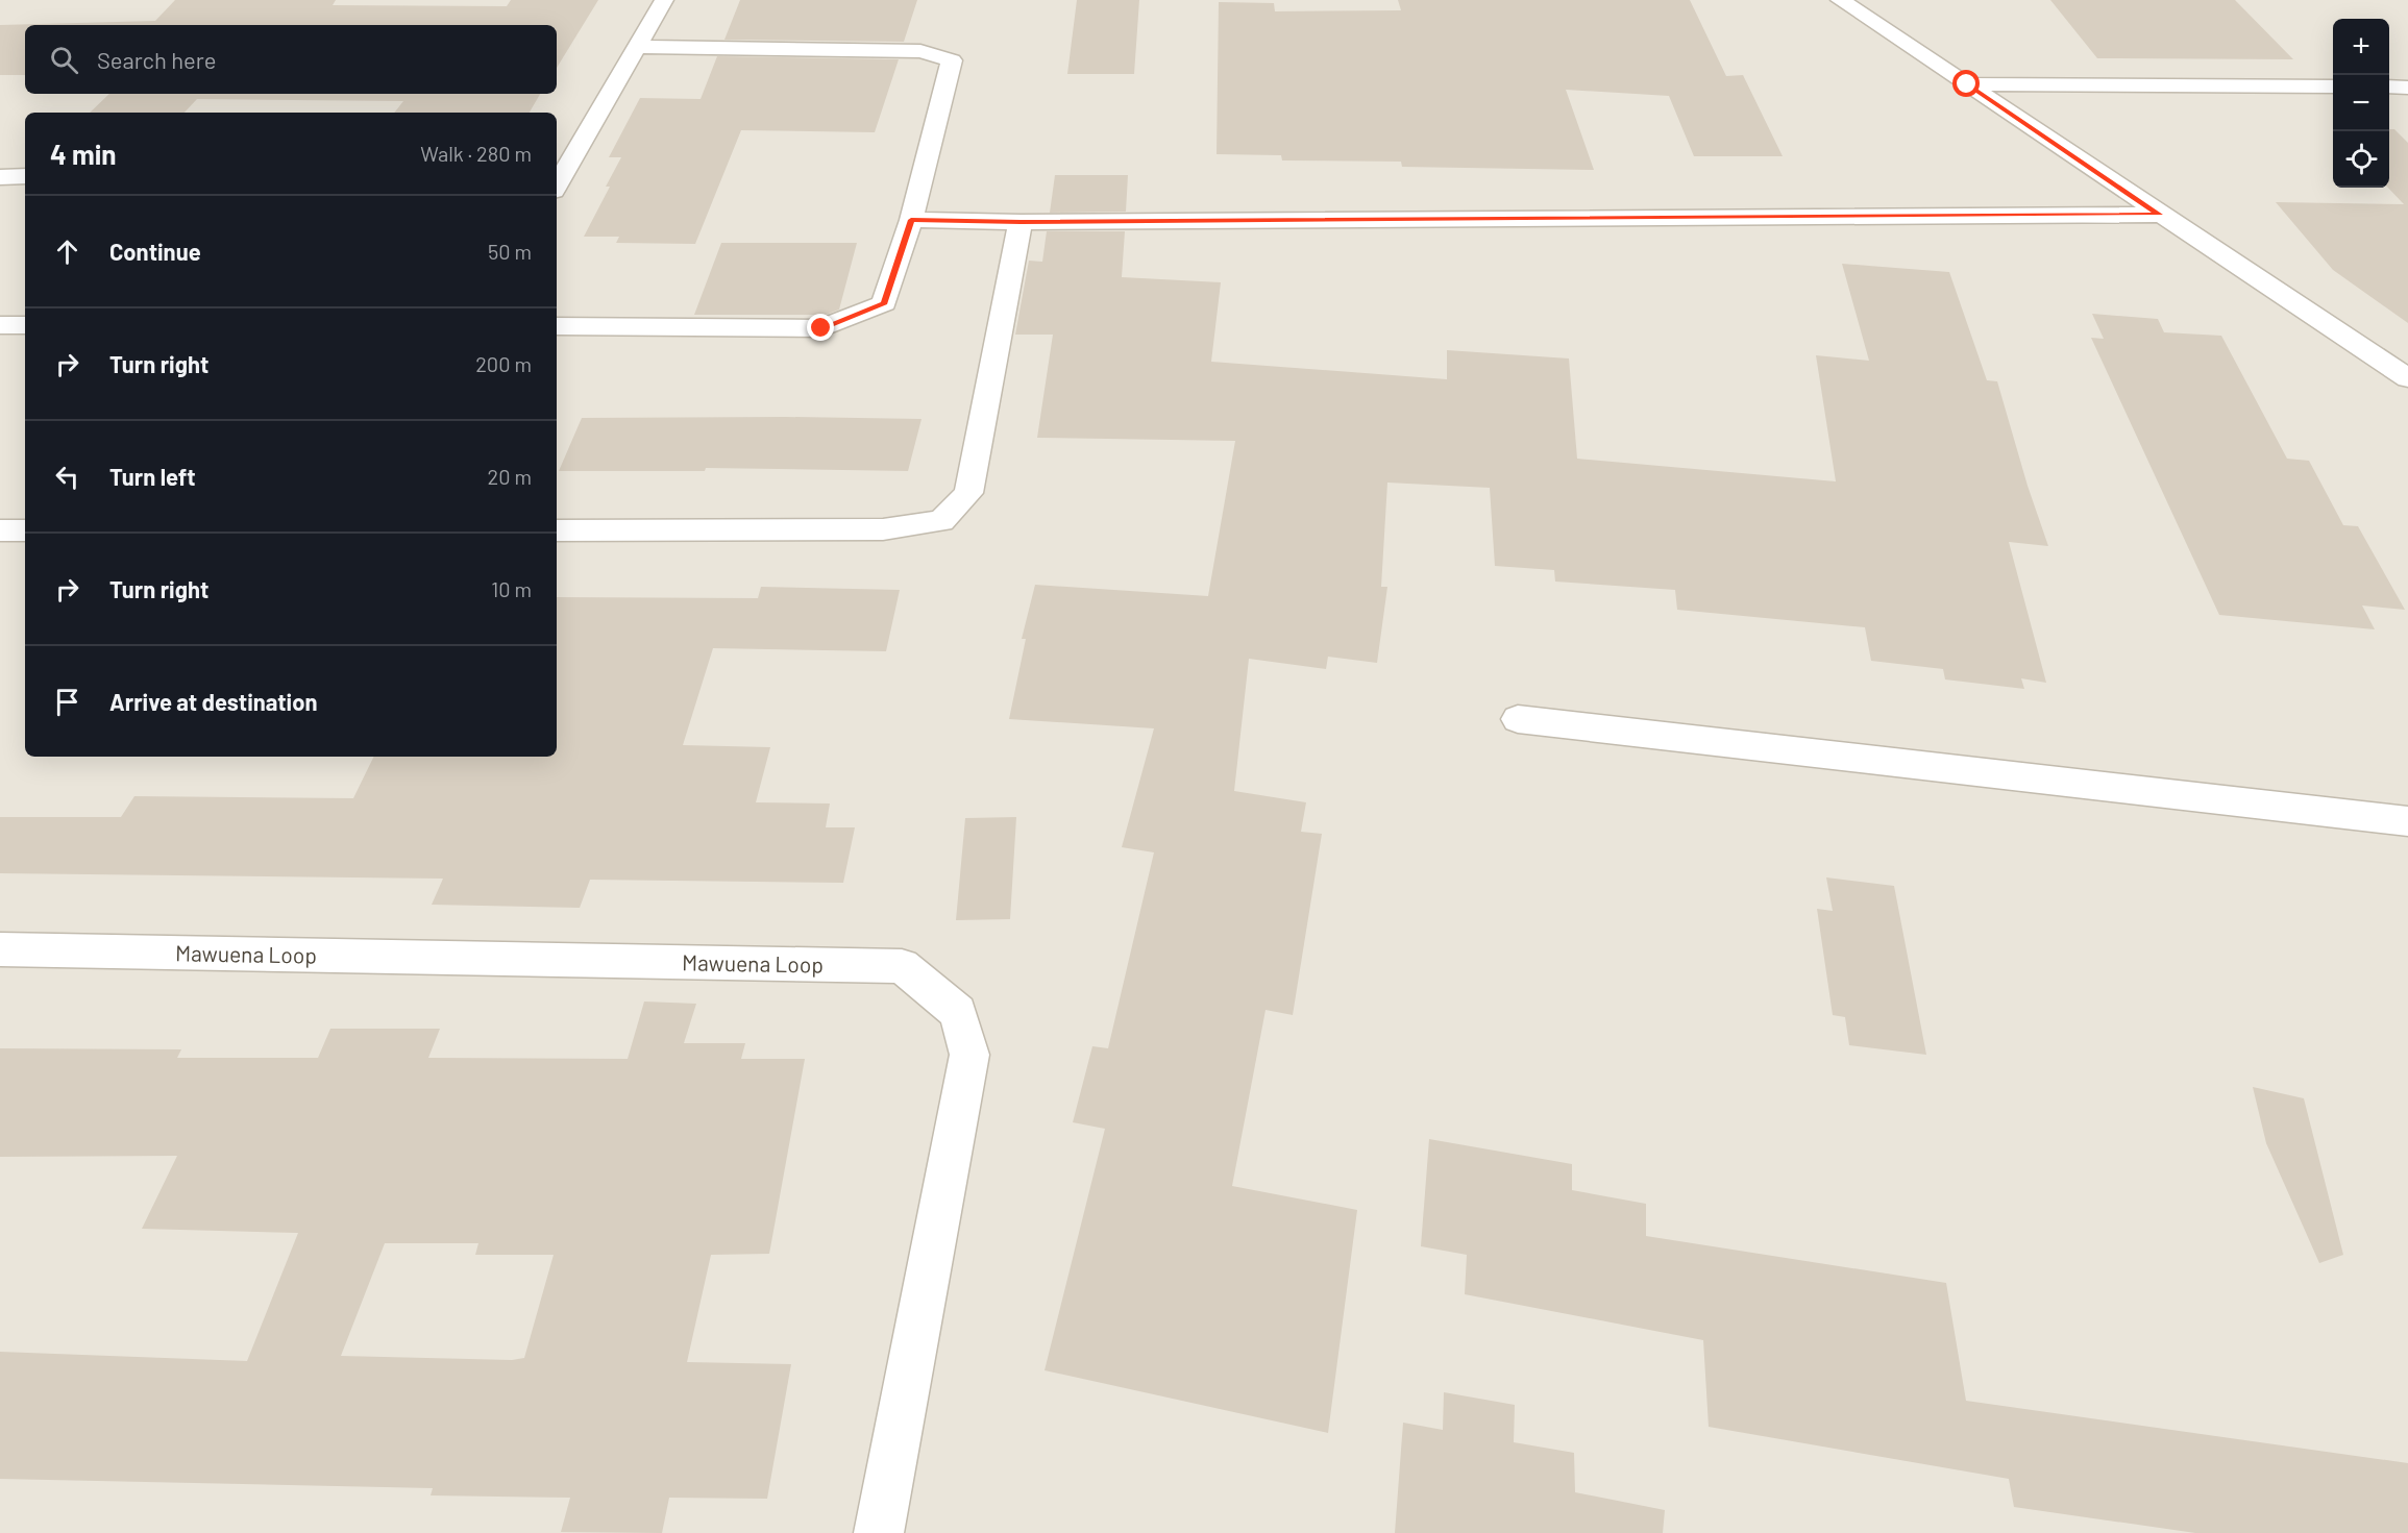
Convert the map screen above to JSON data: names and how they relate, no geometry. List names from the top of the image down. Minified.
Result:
{"streets":{"street":["Mawuena Loop"]},"page":{"map_buttons":["+","−"],"search":"Search here","heading":["4 min","Walk · 280 m"],"list":[["Continue","50 m"],["Turn right","200 m"],["Turn left","20 m"],["Turn right","10 m"],"Arrive at destination"]}}
